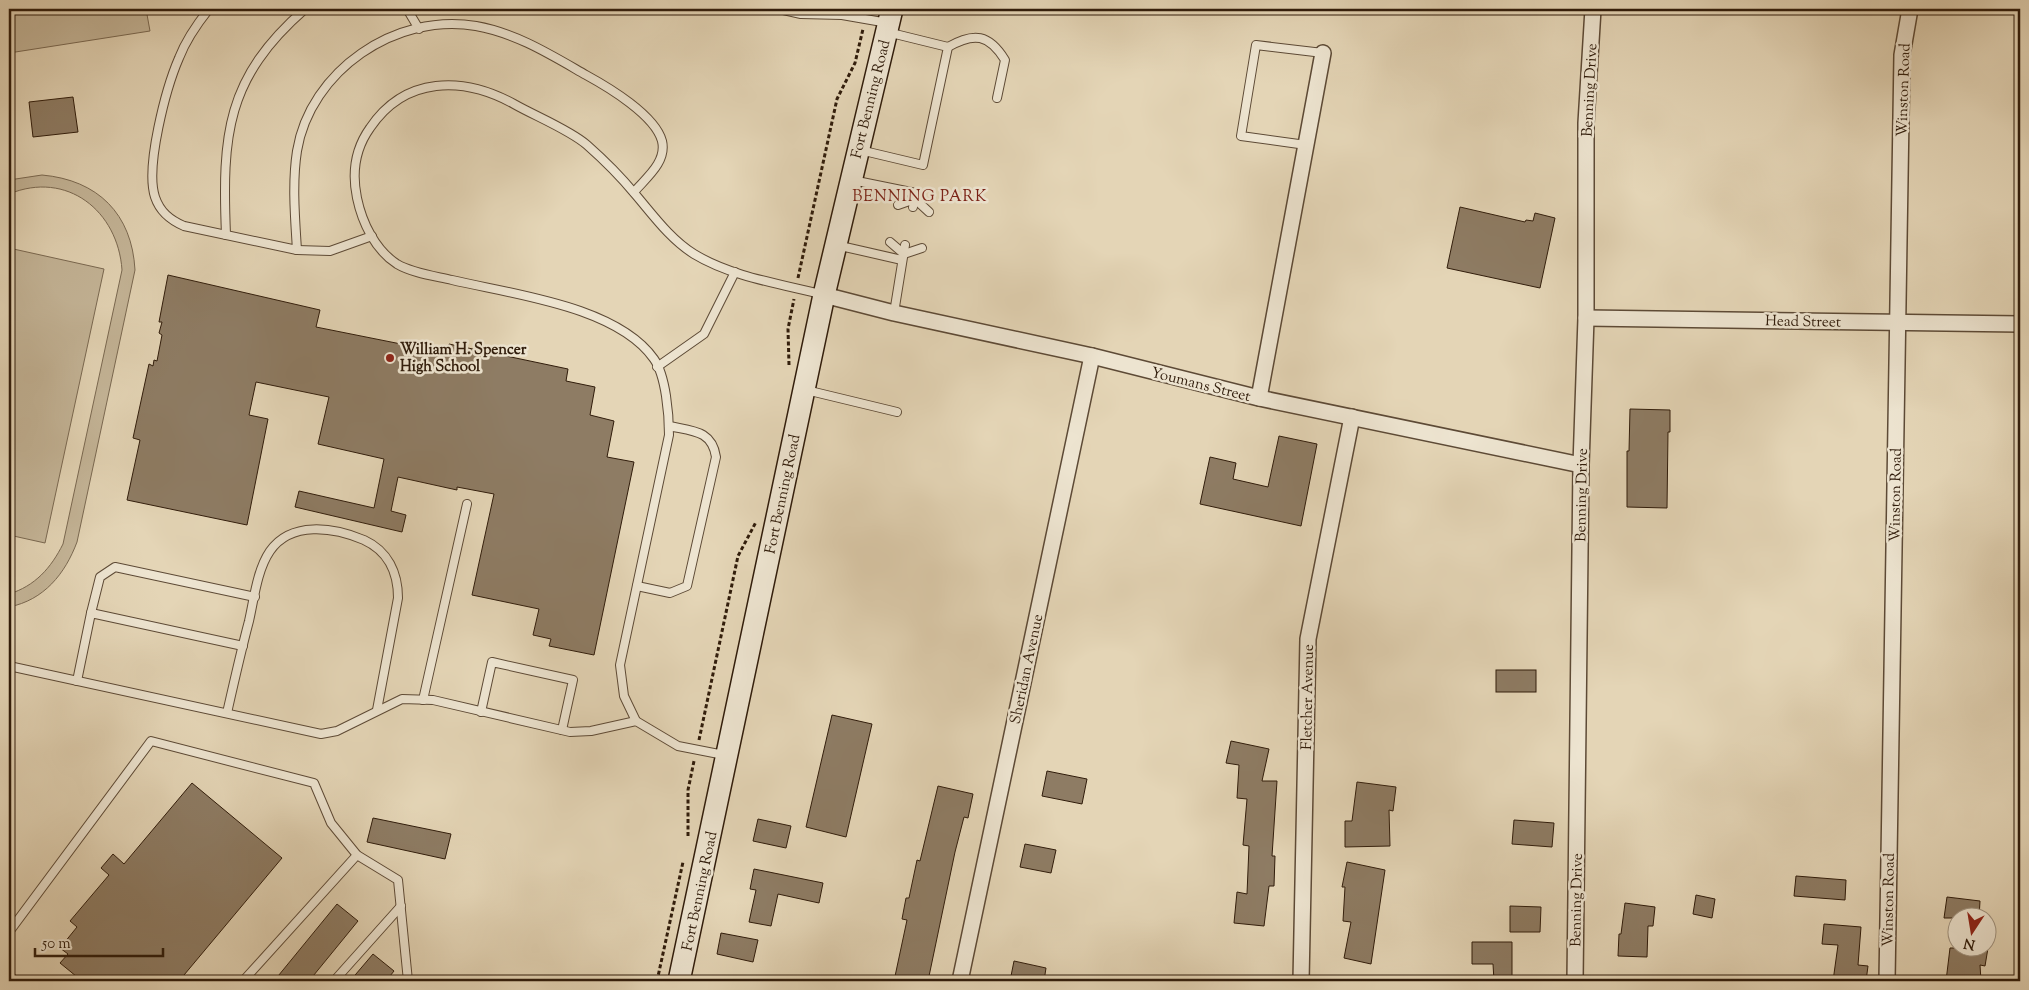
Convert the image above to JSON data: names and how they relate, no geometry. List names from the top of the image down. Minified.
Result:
{"streets":{"street":["Benning Drive","Winston Road","Fort Benning Road","Head Street","Youmans Street","Sheridan Avenue","Fletcher Avenue"]},"crossings":[["Benning Drive","Head Street"],["Benning Drive","Youmans Street"],["Winston Road","Head Street"],["Fort Benning Road","Youmans Street"],["Youmans Street","Sheridan Avenue"],["Youmans Street","Fletcher Avenue"]],"districts":["BENNING PARK"],"places":["William H. Spencer High School"],"scale_bar":"50 m","north":"bottom"}
